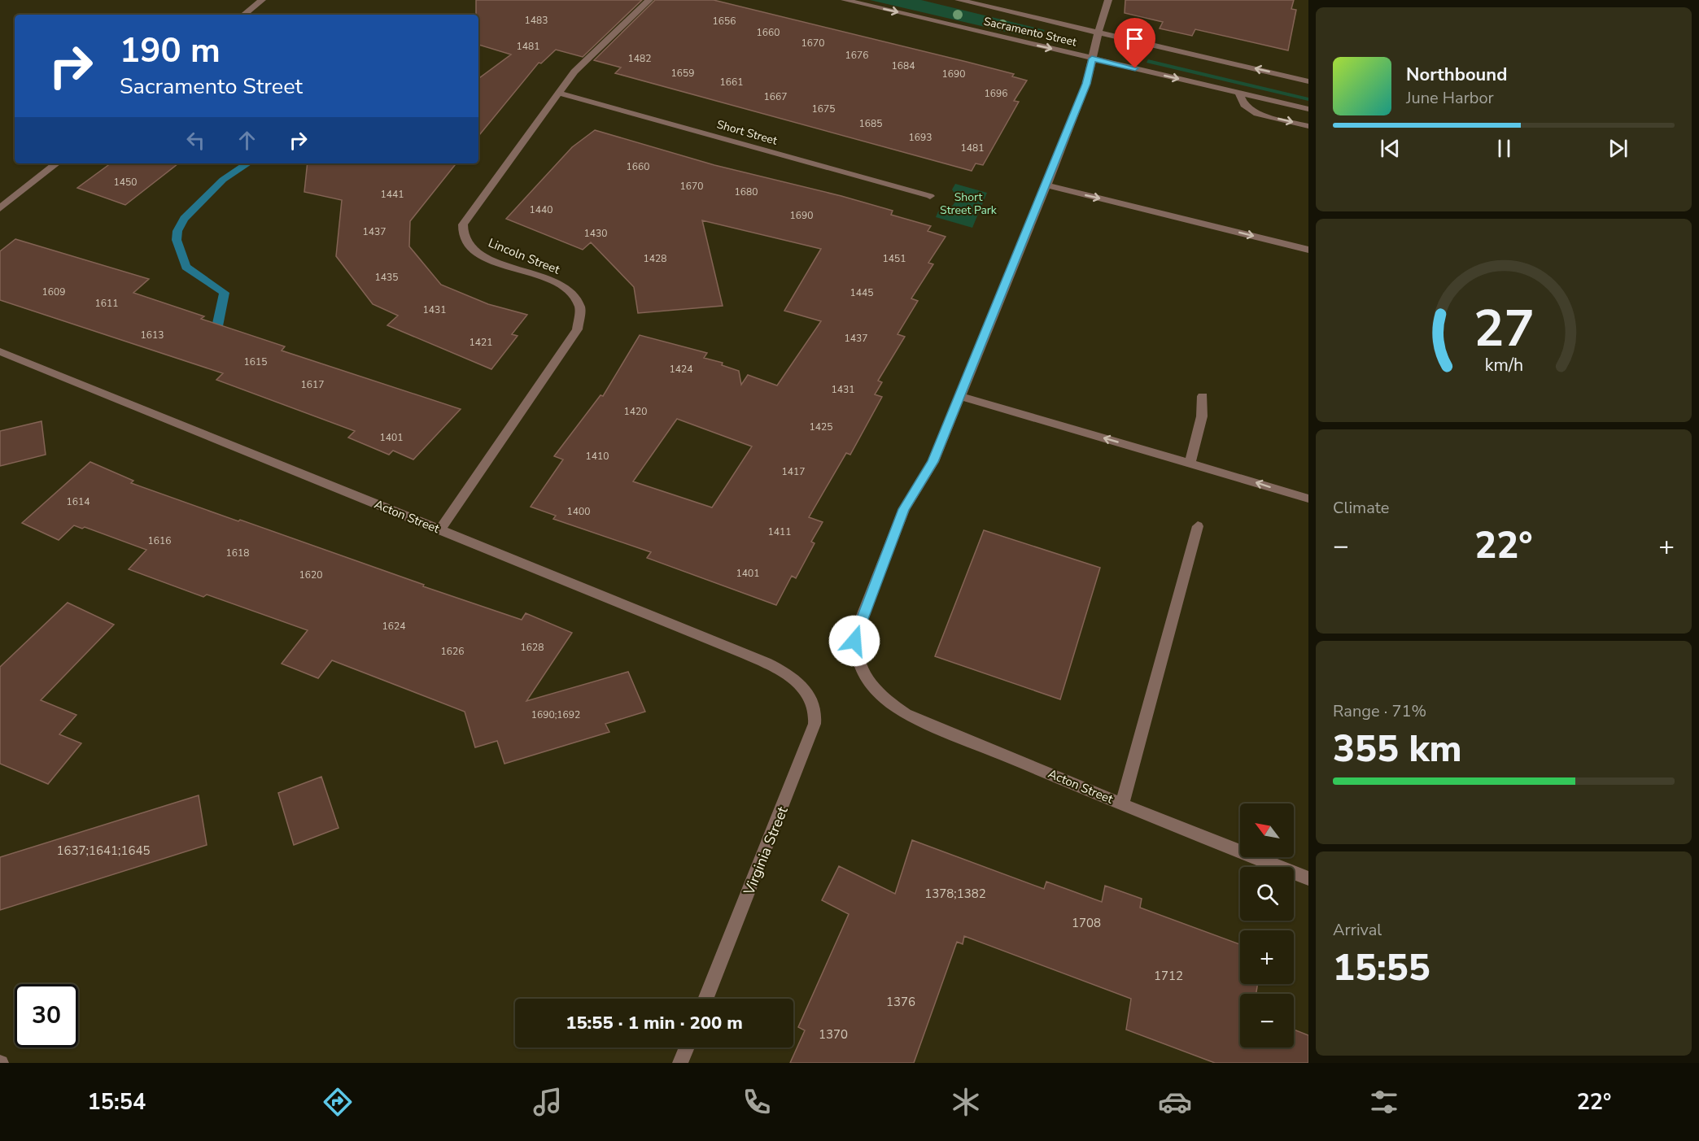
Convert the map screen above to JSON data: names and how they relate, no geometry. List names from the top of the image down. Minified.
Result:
{"streets":{"street":["Sacramento Street","Short Street","Lincoln Street","Acton Street","Virginia Street"]},"crossings":[["Short Street","Lincoln Street"],["Lincoln Street","Acton Street"],["Acton Street","Virginia Street"]],"parks":["Short Street Park"],"house_numbers":["1483","1656","1660","1670","1481","1676","1482","1684","1659","1690","1661","1696","1667","1675","1685","1693","1481","1660","1450","1670","1680","1441","1440","1690","1437","1430","1428","1451","1435","1609","1445","1611","1431","1613","1437","1421","1615","1424","1617","1431","1420","1425","1401","1410","1417","1614","1400","1411","1616","1618","1401","1620","1624","1628","1626","1690;1692","1637;1641;1645","1378;1382","1708","1712","1376","1370"],"north":"top left","page":{"turn":["190 m","Sacramento Street"],"song":["Northbound","June Harbor"],"tile":["Climate",["Range · 71%","355 km"],["Arrival","15:55"]],"heat":["−","22°","+"],"map_buttons":["+","−"],"limit":"30","trip":"15:55 · 1 min · 200 m","tabs":["15:54","22°"],"gauge":["27","km/h"]}}
